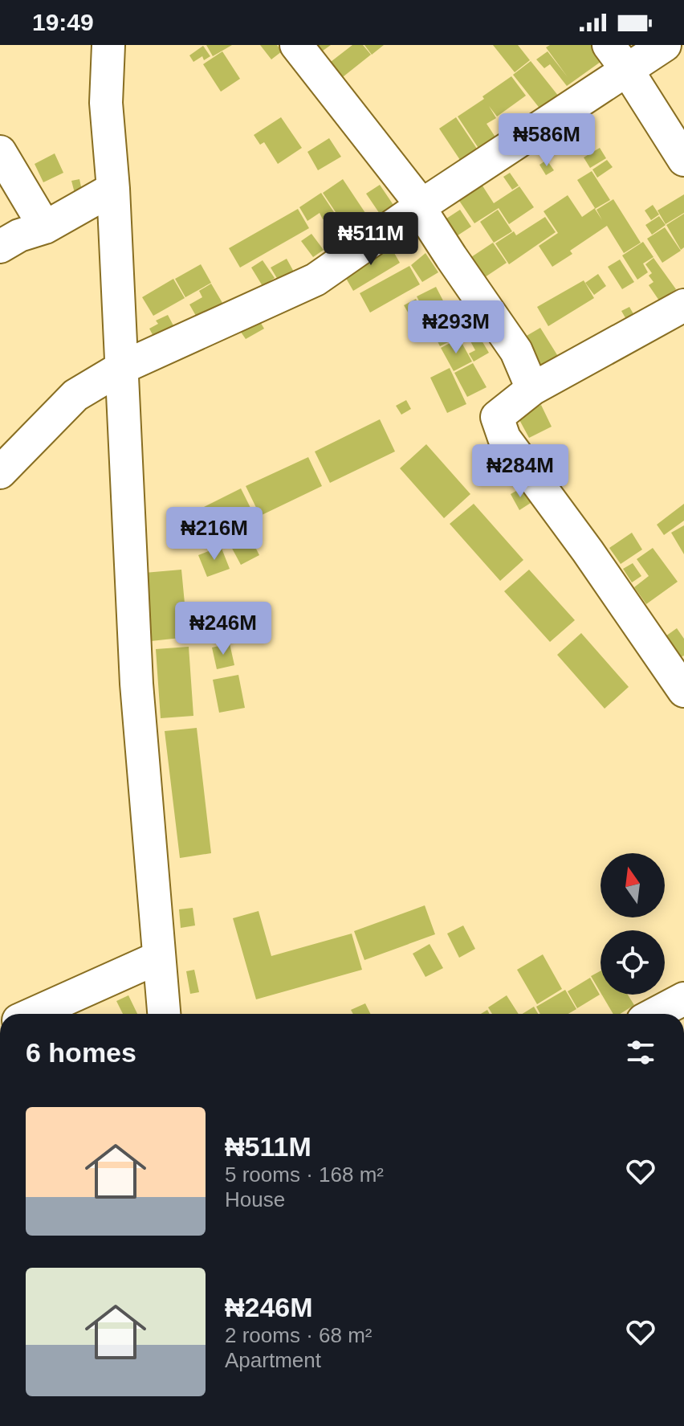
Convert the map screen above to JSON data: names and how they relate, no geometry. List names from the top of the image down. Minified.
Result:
{"north":"top","page":{"status":"19:49","price":["₦586M","₦511M","₦293M","₦284M","₦216M","₦246M"],"heading":"6 homes","list":[{"name":"₦511M","note":"5 rooms · 168 m² · House"},{"name":"₦246M","note":"2 rooms · 68 m² · Apartment"}]}}
